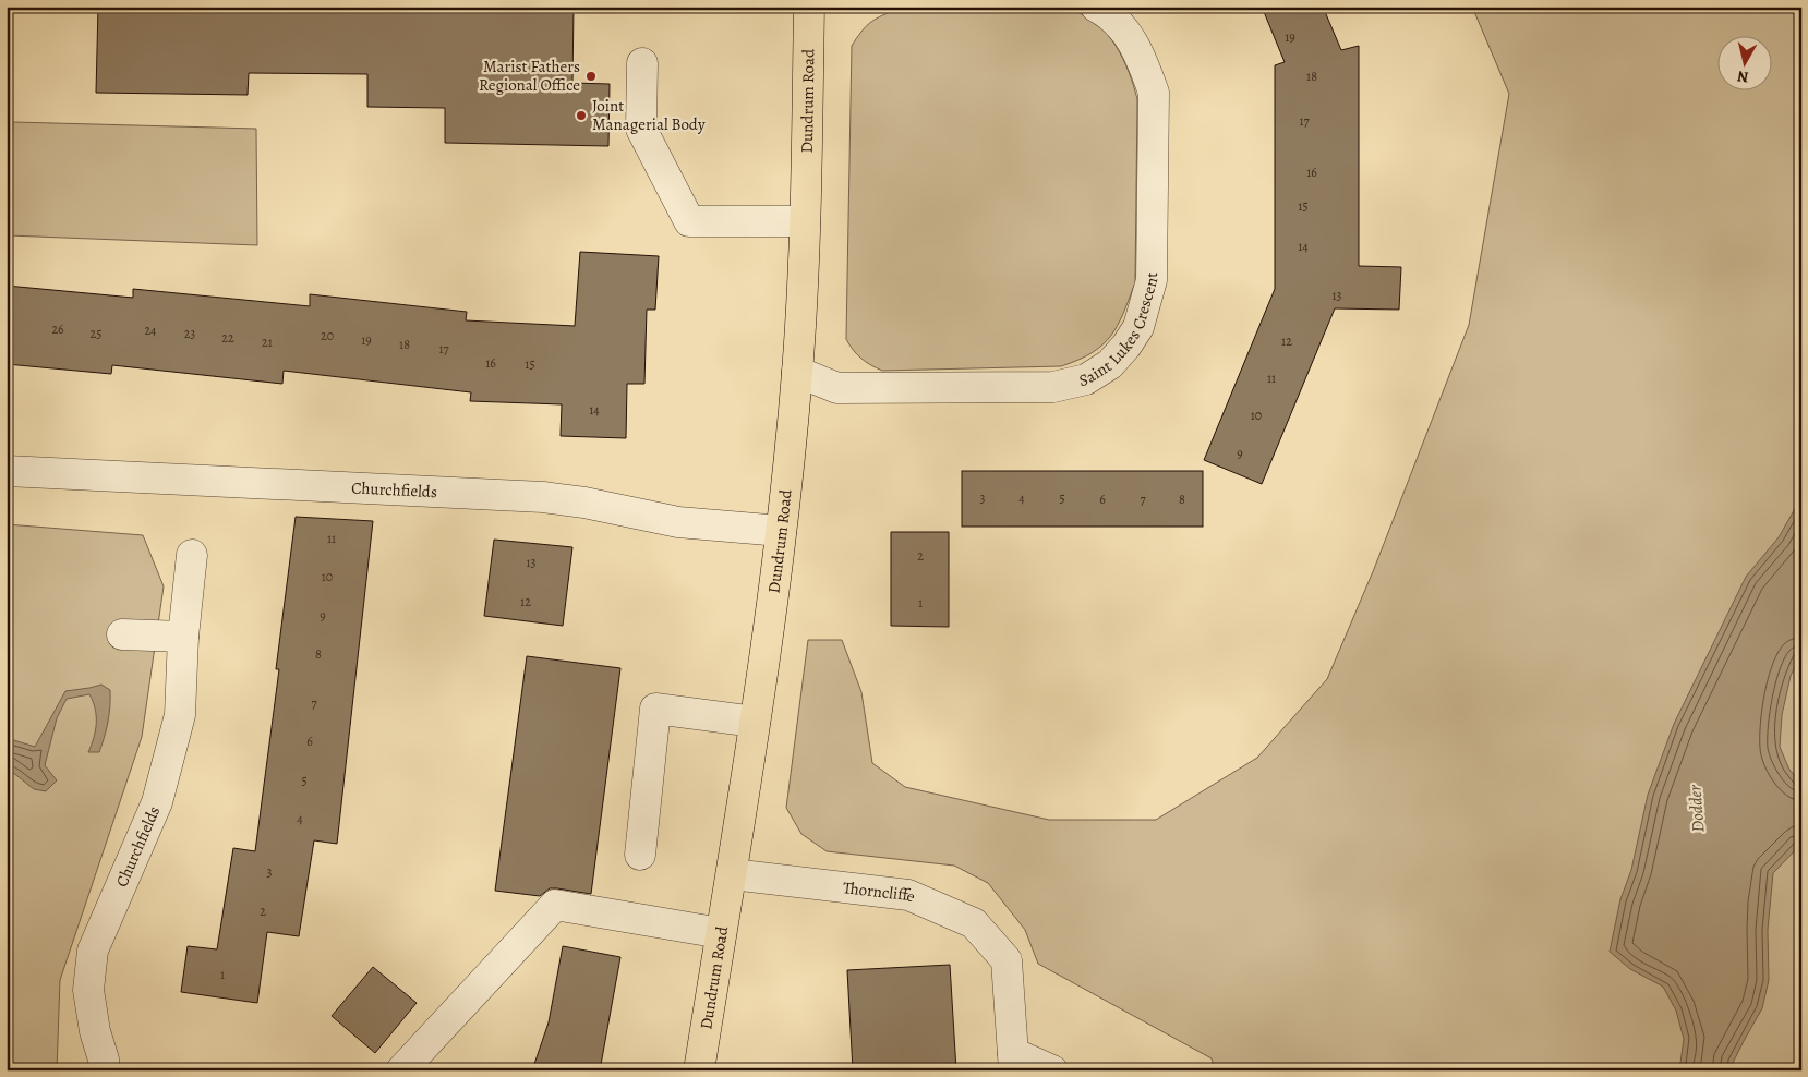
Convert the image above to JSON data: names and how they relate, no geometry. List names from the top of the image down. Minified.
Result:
{"streets":{"main road":["Dundrum Road"],"street":["Saint Lukes Crescent","Churchfields","Thorncliffe"]},"crossings":[["Dundrum Road","Saint Lukes Crescent"],["Dundrum Road","Churchfields"],["Dundrum Road","Thorncliffe"]],"water":["Dodder"],"places":["Marist Fathers Regional Office","Joint Managerial Body"],"house_numbers":["19","18","17","16","15","14","13","26","24","25","23","20","22","19","12","21","18","17","16","15","11","14","10","9","3","4","5","6","7","8","11","2","13","10","12","1","9","8","7","6","5","4","3","2","1"],"north":"bottom"}
